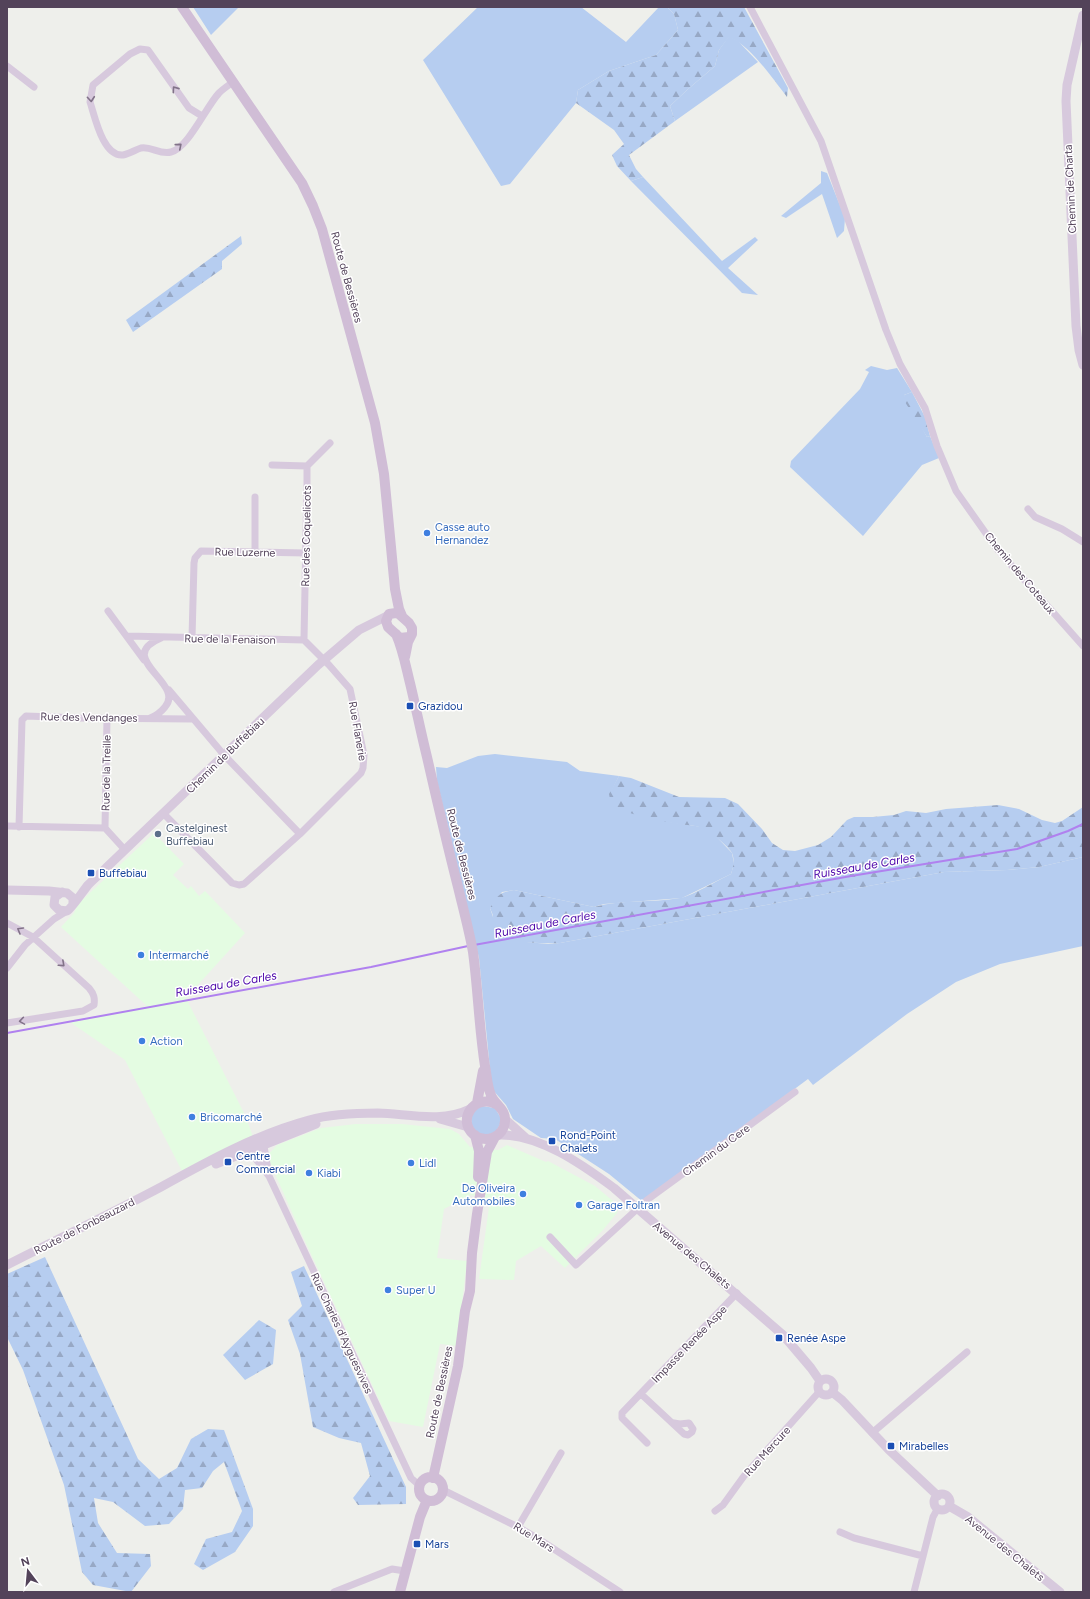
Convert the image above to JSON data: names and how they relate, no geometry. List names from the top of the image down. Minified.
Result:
{"streets":{"main road":["Route de Bessières"],"street":["Chemin de Charta","Rue des Coquelicots","Rue Luzerne","Chemin des Coteaux","Rue de la Fenaison","Rue des Vendanges","Rue Flanerie","Chemin de Buffebiau","Rue de la Treille","Chemin du Cere","Route de Fonbeauzard","Avenue des Chalets","Rue Charles d'Ayguesvives","Impasse Renée Aspe","Rue Mercure","Rue Mars"]},"crossings":[["Route de Bessières","Chemin de Buffebiau"],["Route de Bessières","Avenue des Chalets"],["Route de Bessières","Rue Charles d'Ayguesvives"],["Route de Bessières","Rue Mars"],["Rue des Coquelicots","Rue Luzerne"],["Rue des Coquelicots","Rue de la Fenaison"],["Rue Luzerne","Rue de la Fenaison"],["Rue des Vendanges","Rue de la Treille"],["Rue Flanerie","Chemin de Buffebiau"],["Chemin du Cere","Avenue des Chalets"],["Route de Fonbeauzard","Rue Charles d'Ayguesvives"],["Avenue des Chalets","Impasse Renée Aspe"],["Avenue des Chalets","Rue Mercure"],["Rue Charles d'Ayguesvives","Rue Mars"]],"water":["Ruisseau de Carles"],"places":{"other":["Casse auto Hernandez","Castelginest Buffebiau","Intermarché","Action","Bricomarché","Lidl","Kiabi","De Oliveira Automobiles","Garage Foltran","Super U"],"transit":["Grazidou","Buffebiau","Rond-Point Chalets","Centre Commercial","Renée Aspe","Mirabelles","Mars"]},"north":"top"}
